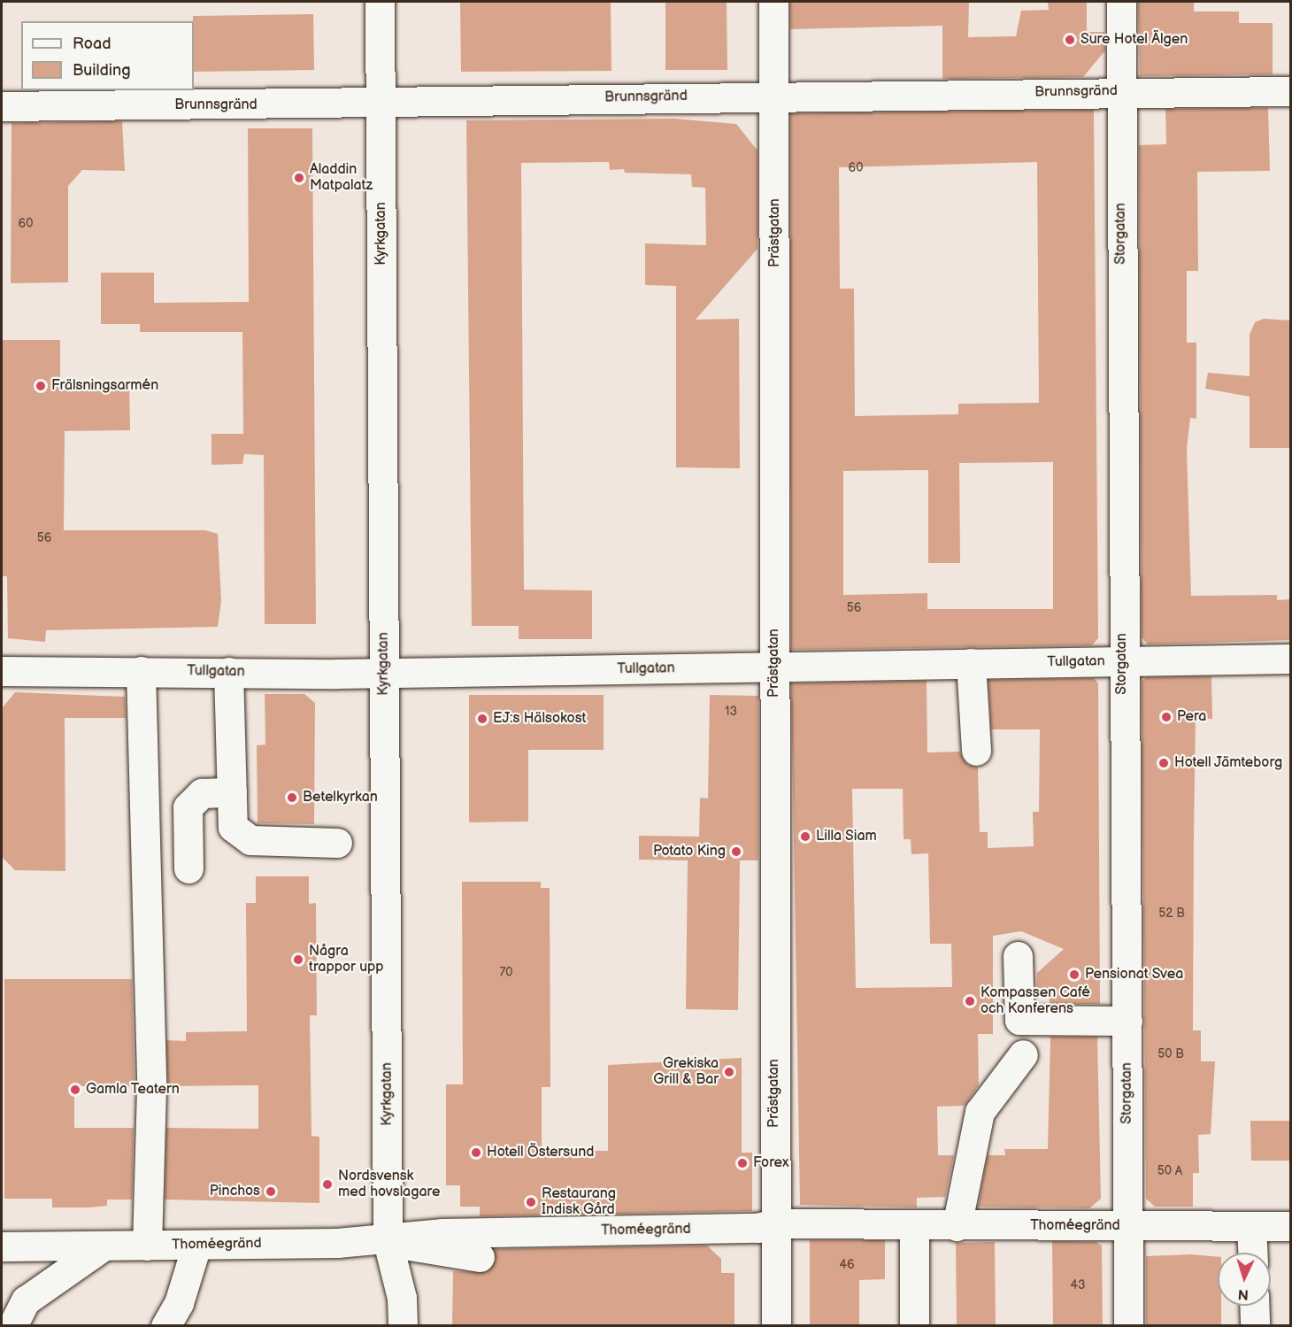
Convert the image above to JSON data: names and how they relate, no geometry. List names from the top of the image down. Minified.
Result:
{"streets":{"street":["Brunnsgränd","Prästgatan","Kyrkgatan","Storgatan","Tullgatan","Thoméegränd"]},"crossings":[["Brunnsgränd","Prästgatan"],["Brunnsgränd","Kyrkgatan"],["Brunnsgränd","Storgatan"],["Prästgatan","Tullgatan"],["Prästgatan","Thoméegränd"],["Kyrkgatan","Tullgatan"],["Kyrkgatan","Thoméegränd"],["Storgatan","Tullgatan"],["Storgatan","Thoméegränd"]],"places":["Sure Hotel Älgen","Aladdin Matpalatz","Frälsningsarmén","Pera","EJ:s Hälsokost","Hotell Jämteborg","Betelkyrkan","Lilla Siam","Potato King","Några trappor upp","Pensionat Svea","Kompassen Café och Konferens","Grekiska Grill & Bar","Gamla Teatern","Hotell Östersund","Forex","Nordsvensk med hovslagare","Pinchos","Restaurang Indisk Gård"],"house_numbers":["60","60","56","56","13","52 B","70","50 B","50 A","46","43"],"legend":["Road","Building"],"north":"bottom"}
